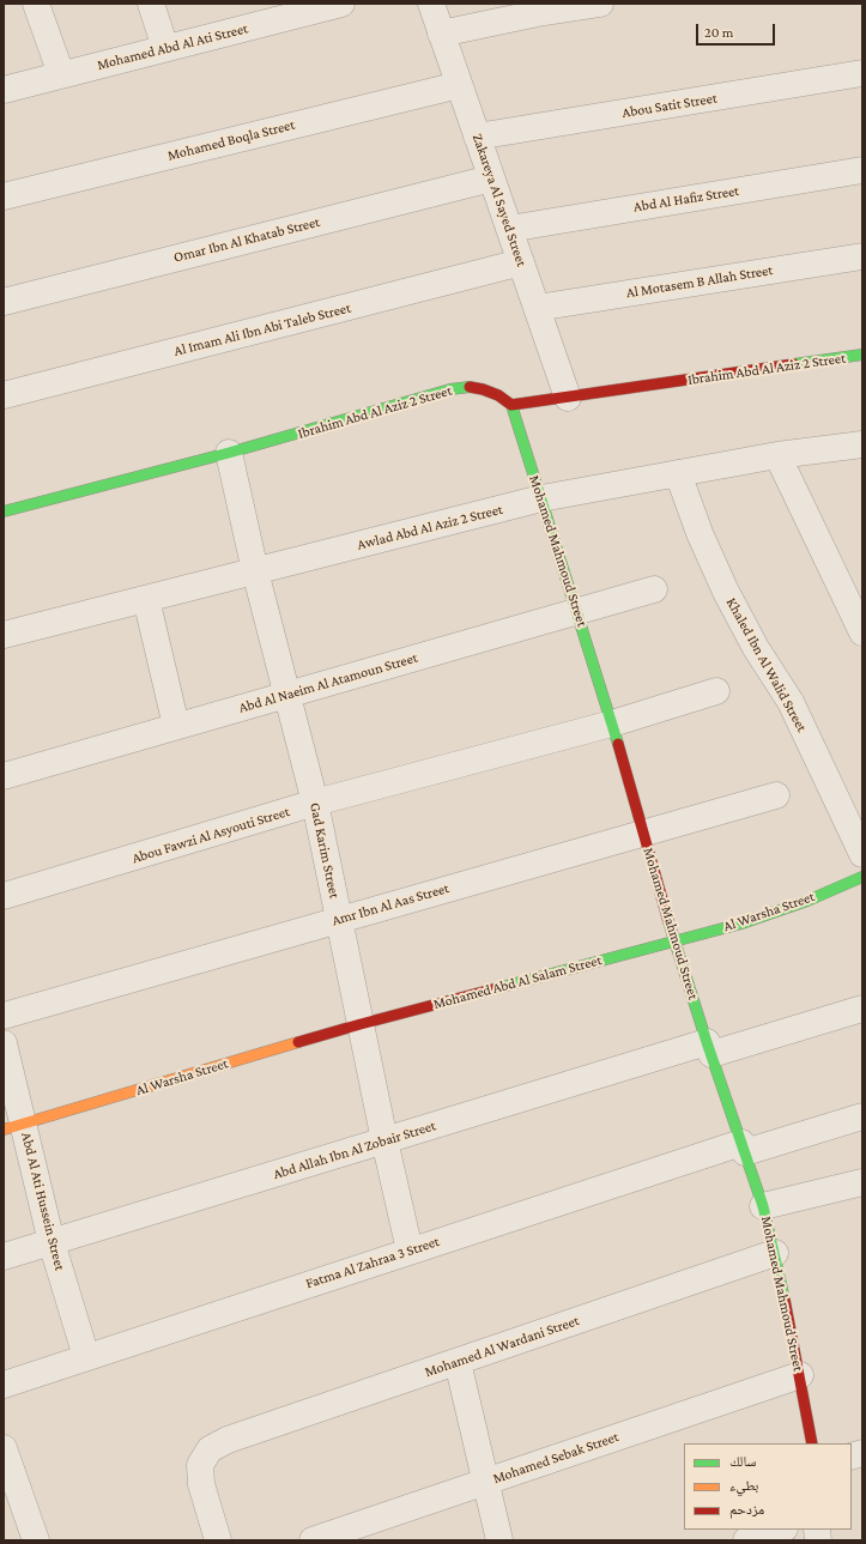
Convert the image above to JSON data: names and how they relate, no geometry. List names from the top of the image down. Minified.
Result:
{"streets":{"street":["Mohamed Abd Al Ati Street","Abou Satit Street","Mohamed Boqla Street","Abd Al Hafiz Street","Zakareya Al Sayed Street","Omar Ibn Al Khatab Street","Al Motasem B Allah Street","Al Imam Ali Ibn Abi Taleb Street","Ibrahim Abd Al Aziz 2 Street","Awlad Abd Al Aziz 2 Street","Mohamed Mahmoud Street","Khaled Ibn Al Walid Street","Abd Al Naeim Al Atamoun Street","Abou Fawzi Al Asyouti Street","Gad Karim Street","Amr Ibn Al Aas Street","Al Warsha Street","Mohamed Abd Al Salam Street","Abd Allah Ibn Al Zobair Street","Abd Al Ati Hussein Street","Fatma Al Zahraa 3 Street","Mohamed Al Wardani Street","Mohamed Sebak Street"]},"crossings":[["Abou Satit Street","Zakareya Al Sayed Street"],["Mohamed Boqla Street","Zakareya Al Sayed Street"],["Abd Al Hafiz Street","Zakareya Al Sayed Street"],["Zakareya Al Sayed Street","Omar Ibn Al Khatab Street"],["Zakareya Al Sayed Street","Al Motasem B Allah Street"],["Zakareya Al Sayed Street","Al Imam Ali Ibn Abi Taleb Street"],["Zakareya Al Sayed Street","Ibrahim Abd Al Aziz 2 Street"],["Ibrahim Abd Al Aziz 2 Street","Mohamed Mahmoud Street"],["Ibrahim Abd Al Aziz 2 Street","Gad Karim Street"],["Awlad Abd Al Aziz 2 Street","Mohamed Mahmoud Street"],["Awlad Abd Al Aziz 2 Street","Khaled Ibn Al Walid Street"],["Awlad Abd Al Aziz 2 Street","Gad Karim Street"],["Mohamed Mahmoud Street","Abd Al Naeim Al Atamoun Street"],["Mohamed Mahmoud Street","Abou Fawzi Al Asyouti Street"],["Mohamed Mahmoud Street","Amr Ibn Al Aas Street"],["Mohamed Mahmoud Street","Al Warsha Street"],["Mohamed Mahmoud Street","Mohamed Abd Al Salam Street"],["Mohamed Mahmoud Street","Abd Allah Ibn Al Zobair Street"],["Mohamed Mahmoud Street","Fatma Al Zahraa 3 Street"],["Mohamed Mahmoud Street","Mohamed Al Wardani Street"],["Mohamed Mahmoud Street","Mohamed Sebak Street"],["Abd Al Naeim Al Atamoun Street","Gad Karim Street"],["Abou Fawzi Al Asyouti Street","Gad Karim Street"],["Gad Karim Street","Amr Ibn Al Aas Street"],["Gad Karim Street","Al Warsha Street"],["Gad Karim Street","Mohamed Abd Al Salam Street"],["Gad Karim Street","Abd Allah Ibn Al Zobair Street"],["Gad Karim Street","Fatma Al Zahraa 3 Street"],["Al Warsha Street","Mohamed Abd Al Salam Street"],["Al Warsha Street","Abd Al Ati Hussein Street"],["Abd Allah Ibn Al Zobair Street","Abd Al Ati Hussein Street"],["Abd Al Ati Hussein Street","Fatma Al Zahraa 3 Street"]],"legend":["سالك","بطيء","مزدحم"],"scale_bar":"20 m"}
